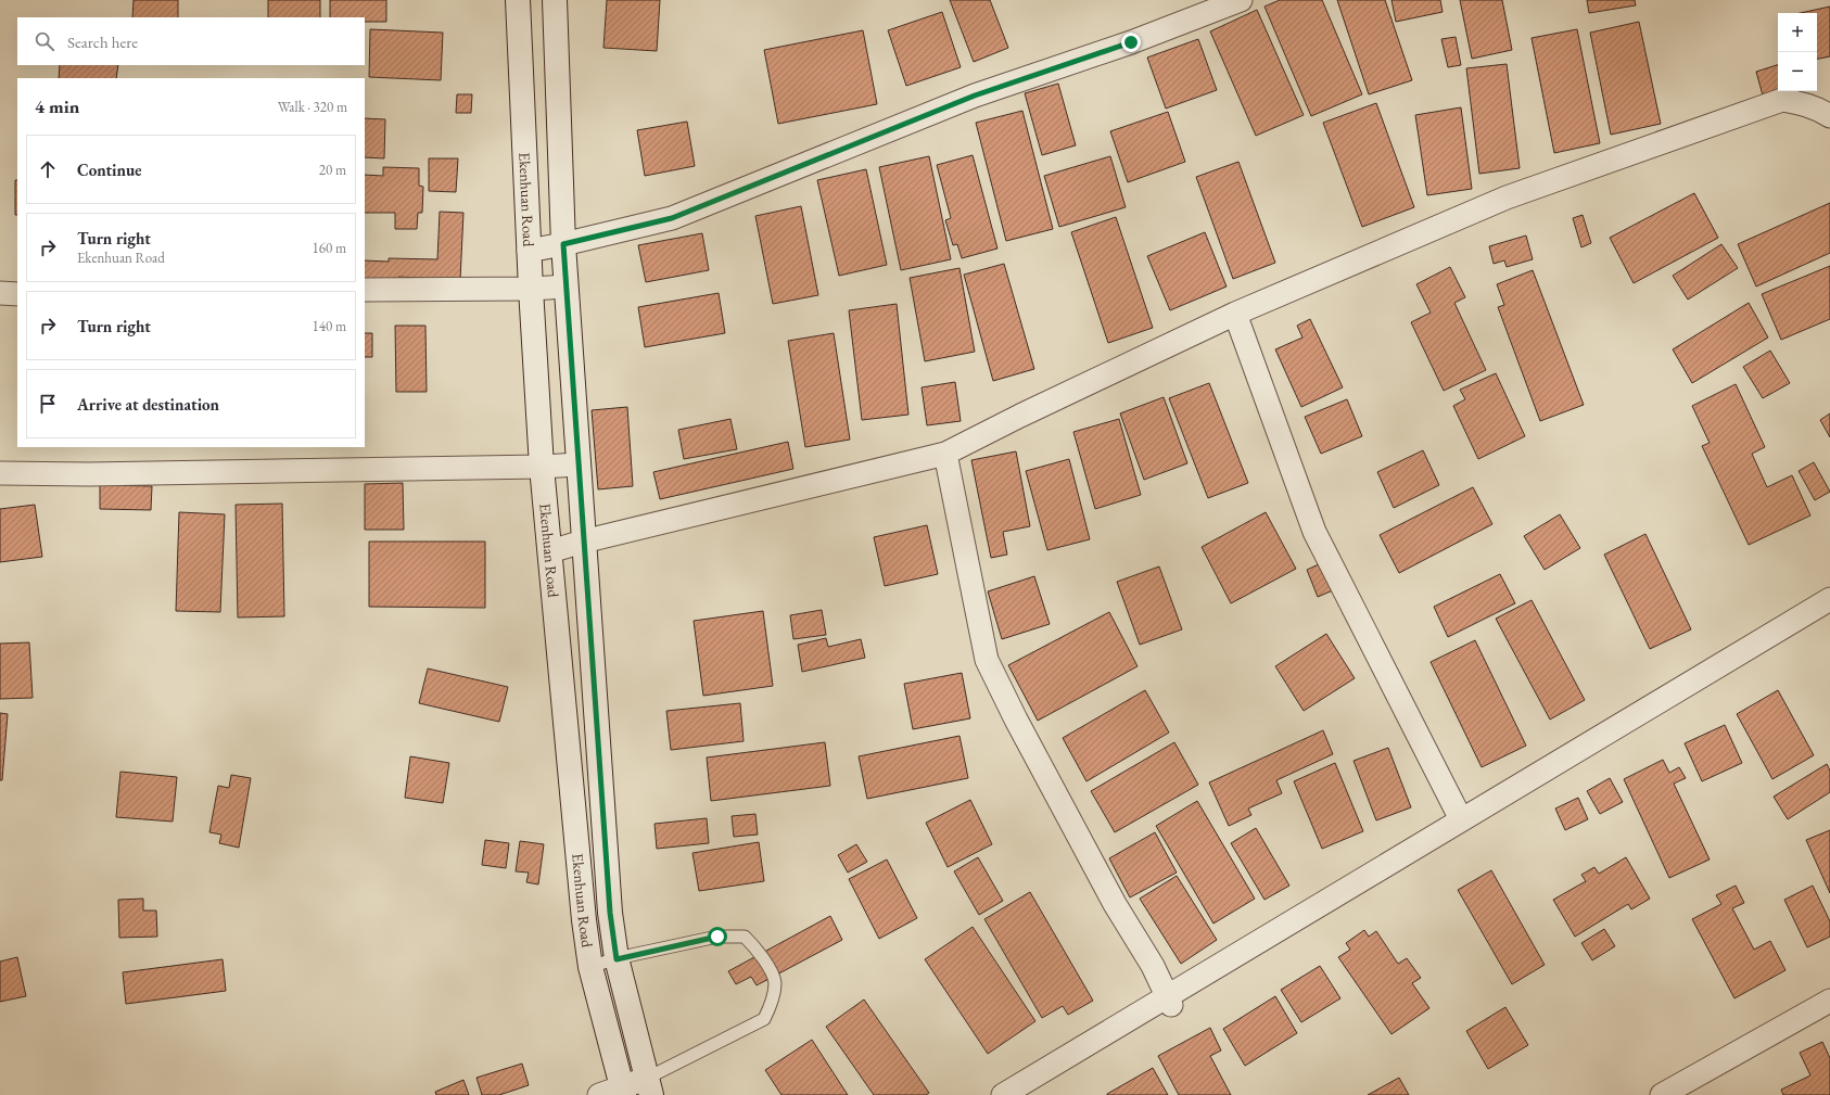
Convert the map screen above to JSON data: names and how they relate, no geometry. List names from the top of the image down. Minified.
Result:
{"streets":{"main road":["Ekenhuan Road"]},"page":{"map_buttons":["+","−"],"search":"Search here","heading":["4 min","Walk · 320 m"],"list":[["Continue","20 m"],["Turn right","Ekenhuan Road","160 m"],["Turn right","140 m"],"Arrive at destination"]}}
